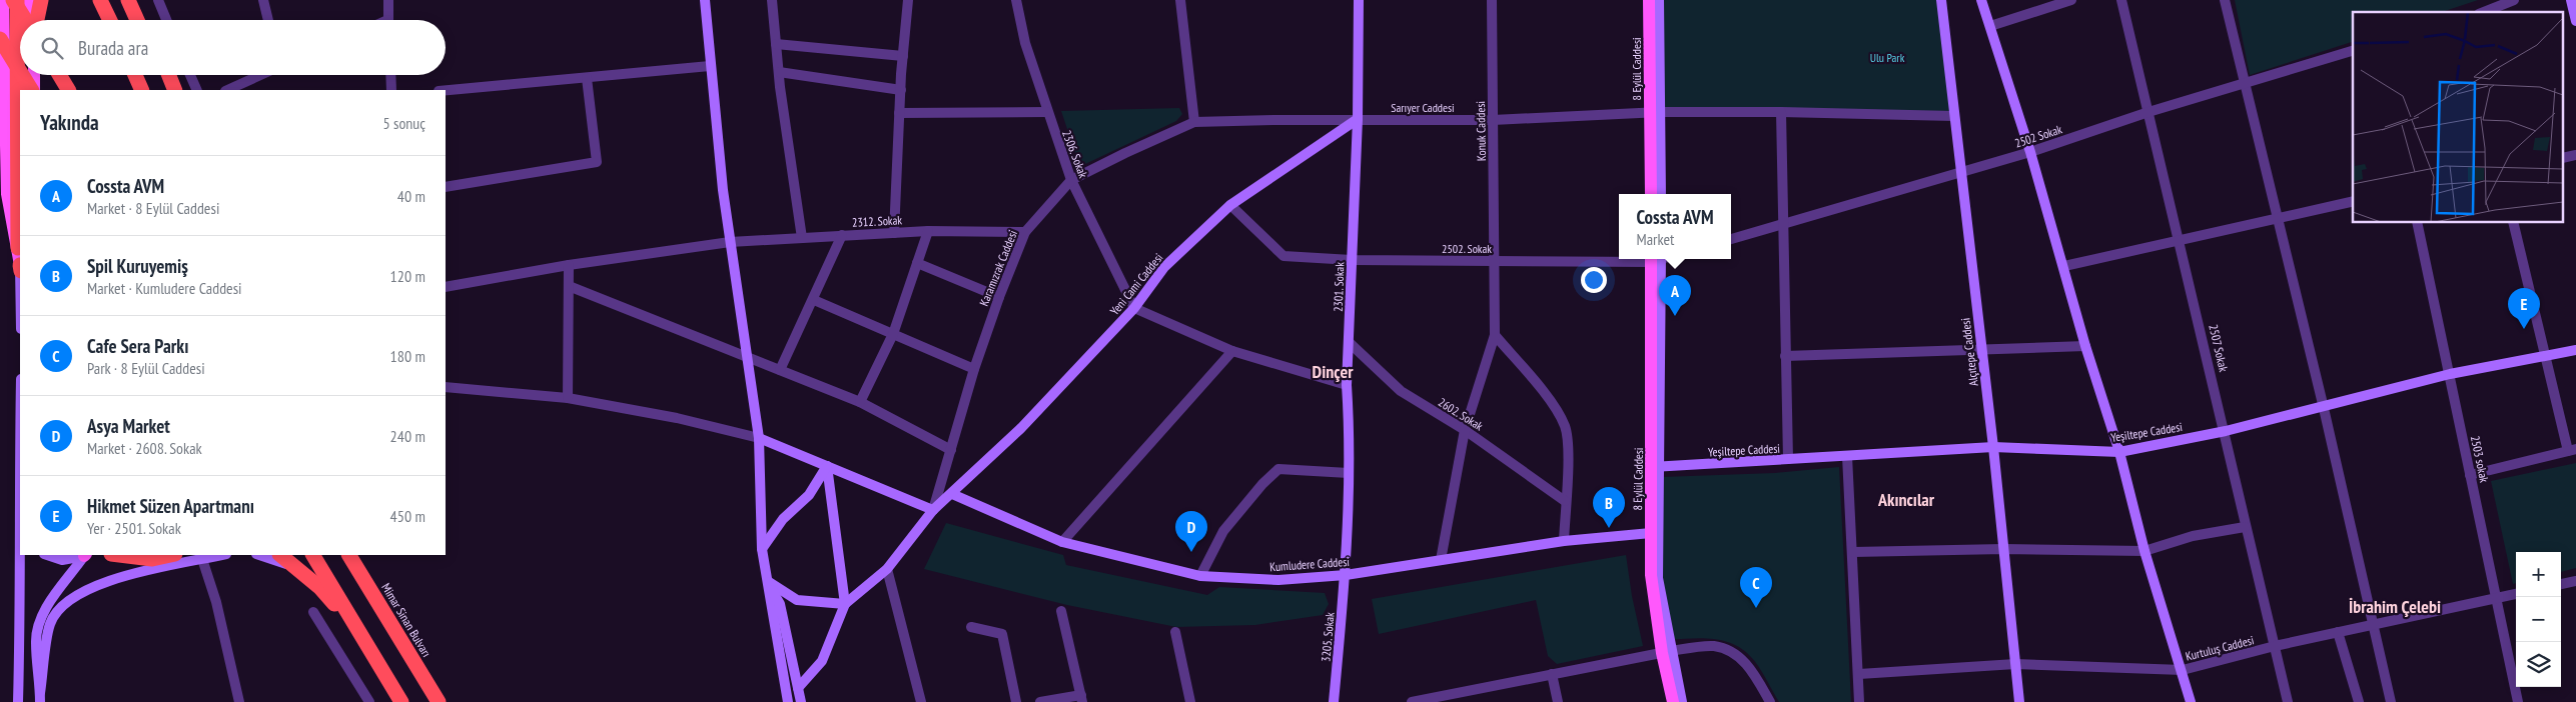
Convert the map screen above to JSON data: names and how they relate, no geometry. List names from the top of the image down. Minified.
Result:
{"streets":{"highway":["Mimar Sinan Bulvarı"],"main road":["8 Eylül Caddesi","Yeni Cami Caddesi","2301. Sokak","Alçıtepe Caddesi","Yeşiltepe Caddesi","Kumludere Caddesi","3205. Sokak"],"street":["Sarıyer Caddesi","Konuk Caddesi","2502 Sokak","2306. Sokak","2312. Sokak","2502. Sokak","Karamızrak Caddesi","2507 Sokak","2602. Sokak","2503 sokak","Kurtuluş Caddesi"]},"crossings":[["8 Eylül Caddesi","Sarıyer Caddesi"],["8 Eylül Caddesi","Yeşiltepe Caddesi"],["8 Eylül Caddesi","Kumludere Caddesi"],["Sarıyer Caddesi","Konuk Caddesi"],["Sarıyer Caddesi","Karamızrak Caddesi"],["Sarıyer Caddesi","Yeni Cami Caddesi"],["Sarıyer Caddesi","2301. Sokak"],["Sarıyer Caddesi","Alçıtepe Caddesi"],["Konuk Caddesi","2502. Sokak"],["Konuk Caddesi","2602. Sokak"],["Konuk Caddesi","Kumludere Caddesi"],["2502 Sokak","2507 Sokak"],["2502 Sokak","Alçıtepe Caddesi"],["2306. Sokak","Karamızrak Caddesi"],["2306. Sokak","Yeni Cami Caddesi"],["2312. Sokak","Karamızrak Caddesi"],["2502. Sokak","Yeni Cami Caddesi"],["2502. Sokak","2301. Sokak"],["Karamızrak Caddesi","Yeni Cami Caddesi"],["Yeni Cami Caddesi","2301. Sokak"],["Yeni Cami Caddesi","Kumludere Caddesi"],["2301. Sokak","2602. Sokak"],["2301. Sokak","Kumludere Caddesi"],["2301. Sokak","3205. Sokak"],["2507 Sokak","Yeşiltepe Caddesi"],["2507 Sokak","Kurtuluş Caddesi"],["Alçıtepe Caddesi","Yeşiltepe Caddesi"],["Alçıtepe Caddesi","Kurtuluş Caddesi"],["Yeşiltepe Caddesi","2503 sokak"],["2503 sokak","Kurtuluş Caddesi"],["Kumludere Caddesi","3205. Sokak"]],"districts":["Dinçer","Akıncılar","İbrahim Çelebi"],"parks":["Ulu Park"],"page":{"search":"Burada ara","heading":["Yakında","5 sonuç"],"list":[{"mark":"A","name":"Cossta AVM","note":"Market · 8 Eylül Caddesi","value":"40 m"},{"mark":"B","name":"Spil Kuruyemiş","note":"Market · Kumludere Caddesi","value":"120 m"},{"mark":"C","name":"Cafe Sera Parkı","note":"Park · 8 Eylül Caddesi","value":"180 m"},{"mark":"D","name":"Asya Market","note":"Market · 2608. Sokak","value":"240 m"},{"mark":"E","name":"Hikmet Süzen Apartmanı","note":"Yer · 2501. Sokak","value":"450 m"}],"popup":["Cossta AVM","Market"],"pins":["A","E","B","D","C"],"map_buttons":["+","−"]}}
